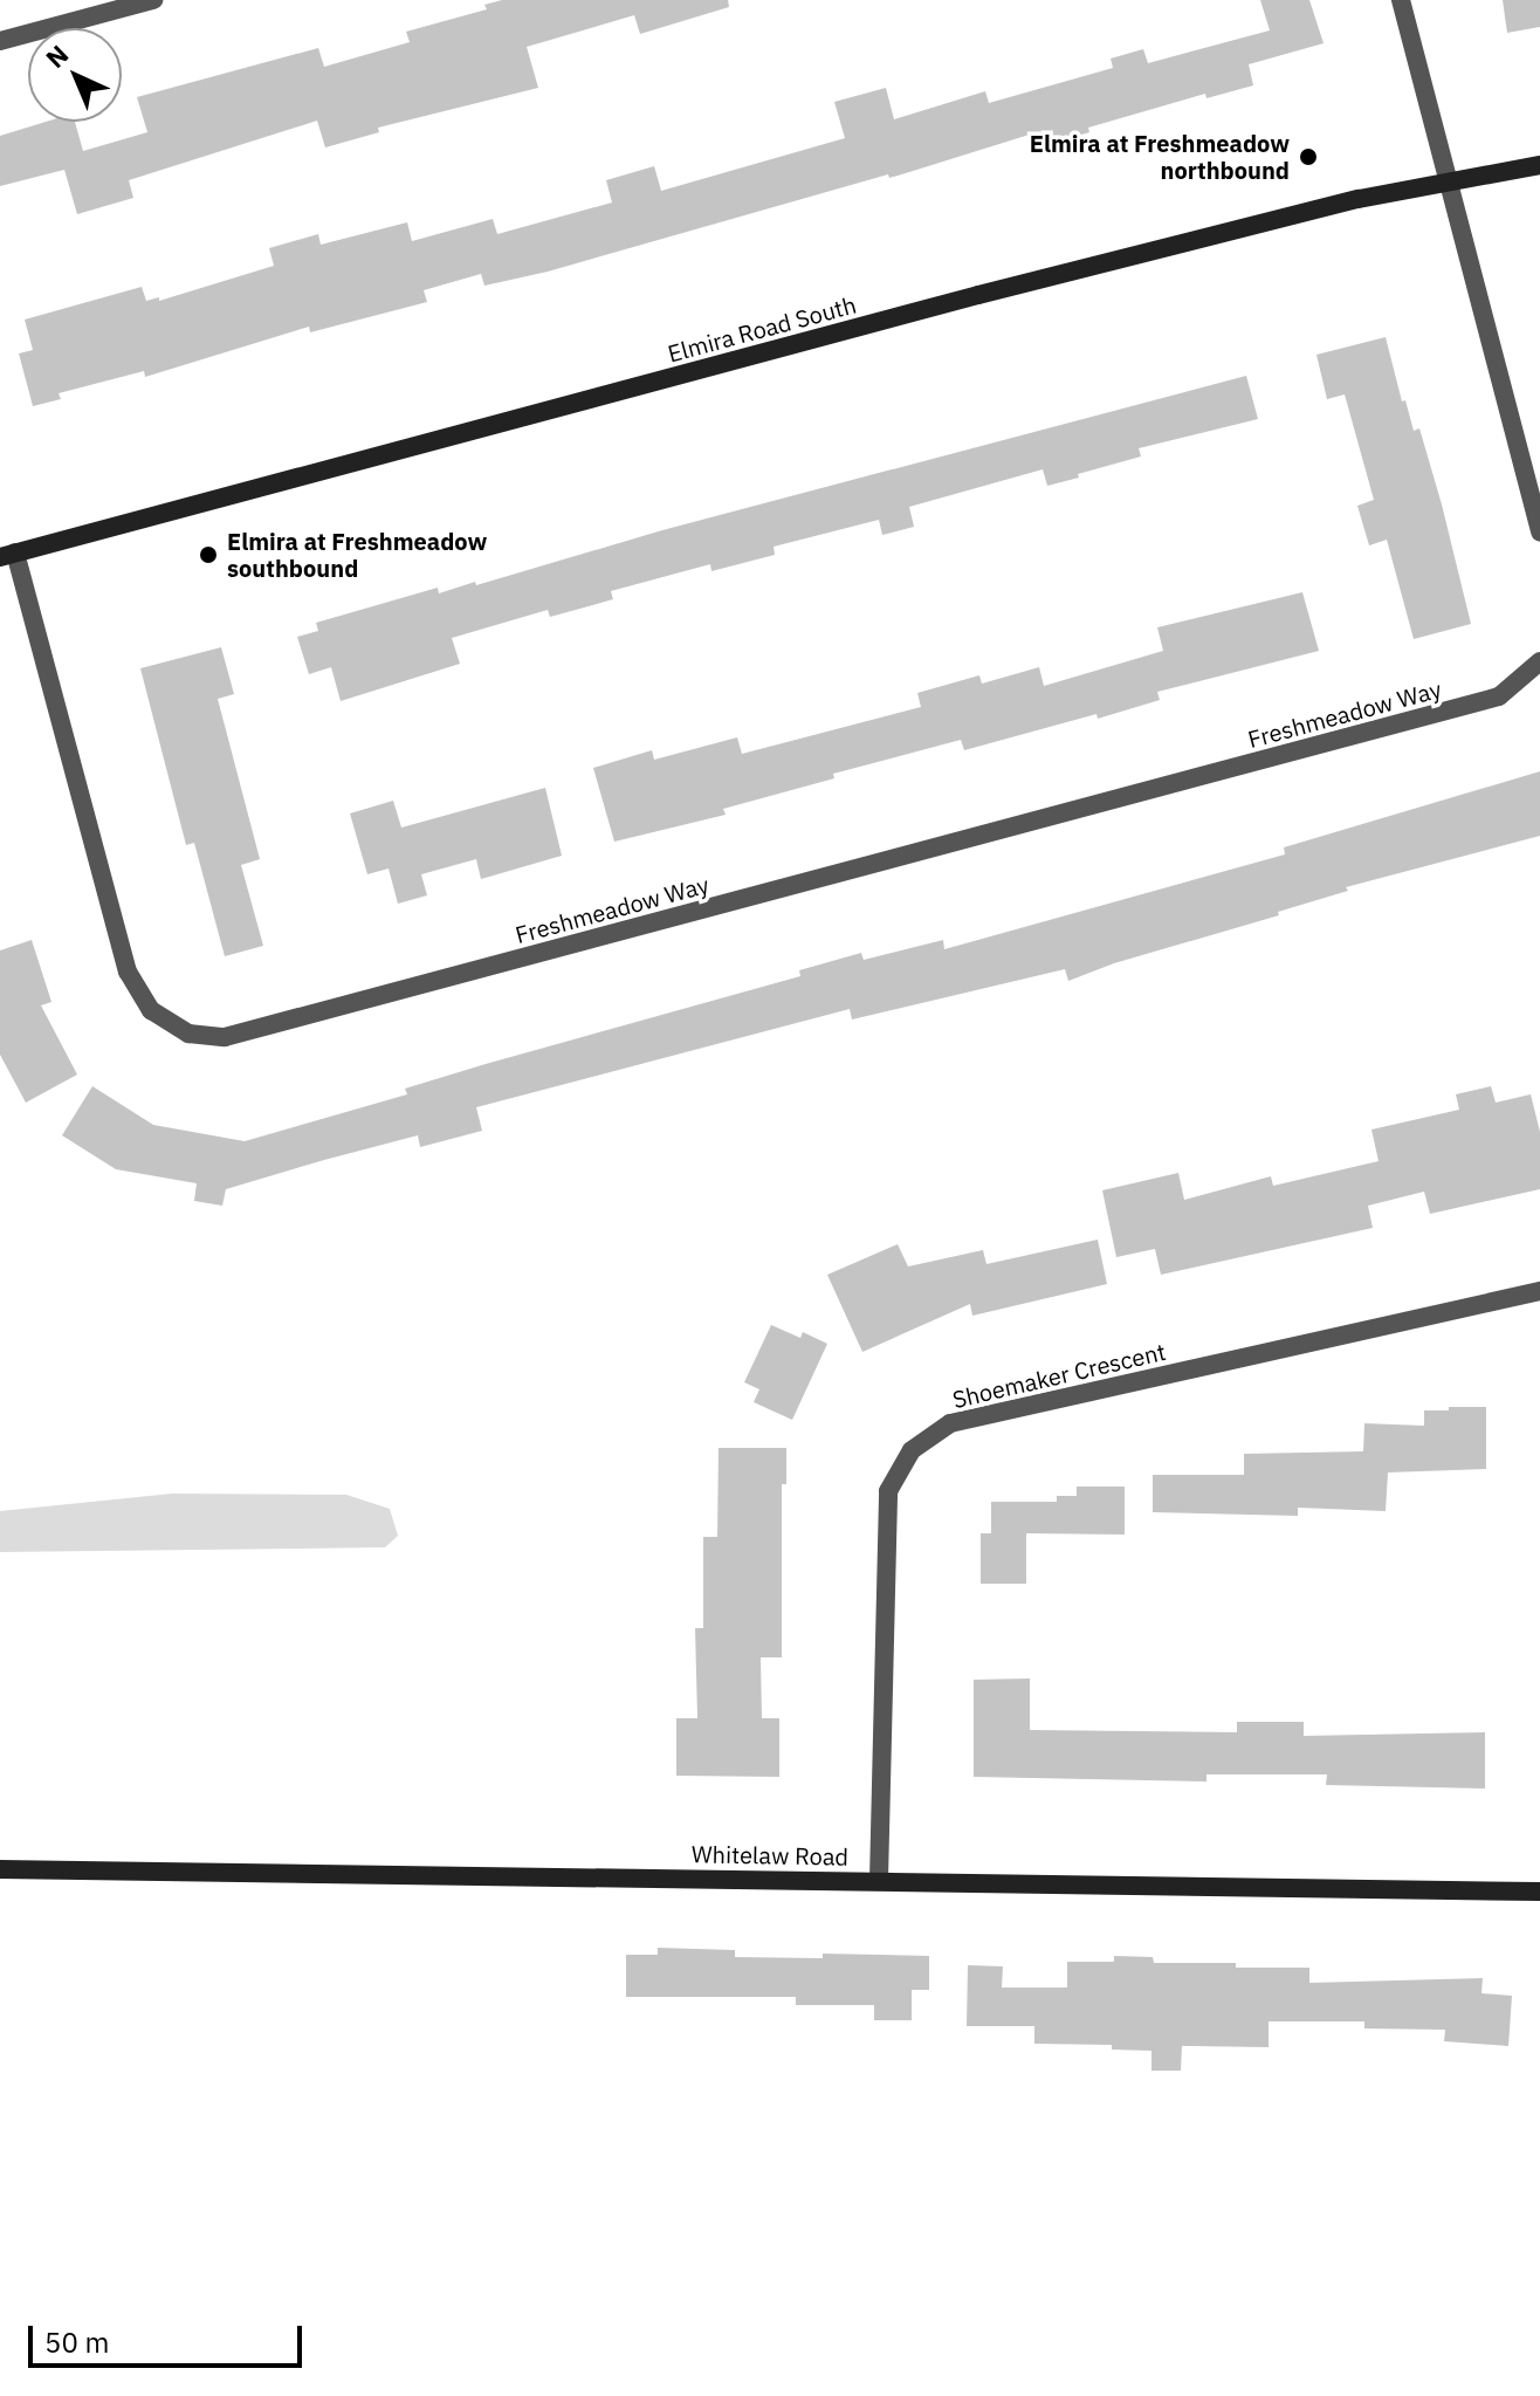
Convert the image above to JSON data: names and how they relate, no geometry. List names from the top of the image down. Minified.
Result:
{"streets":{"street":["Elmira Road South","Freshmeadow Way","Shoemaker Crescent","Whitelaw Road"]},"crossings":[["Elmira Road South","Freshmeadow Way"],["Shoemaker Crescent","Whitelaw Road"]],"places":["Elmira at Freshmeadow northbound","Elmira at Freshmeadow southbound"],"scale_bar":"50 m","north":"top left"}
